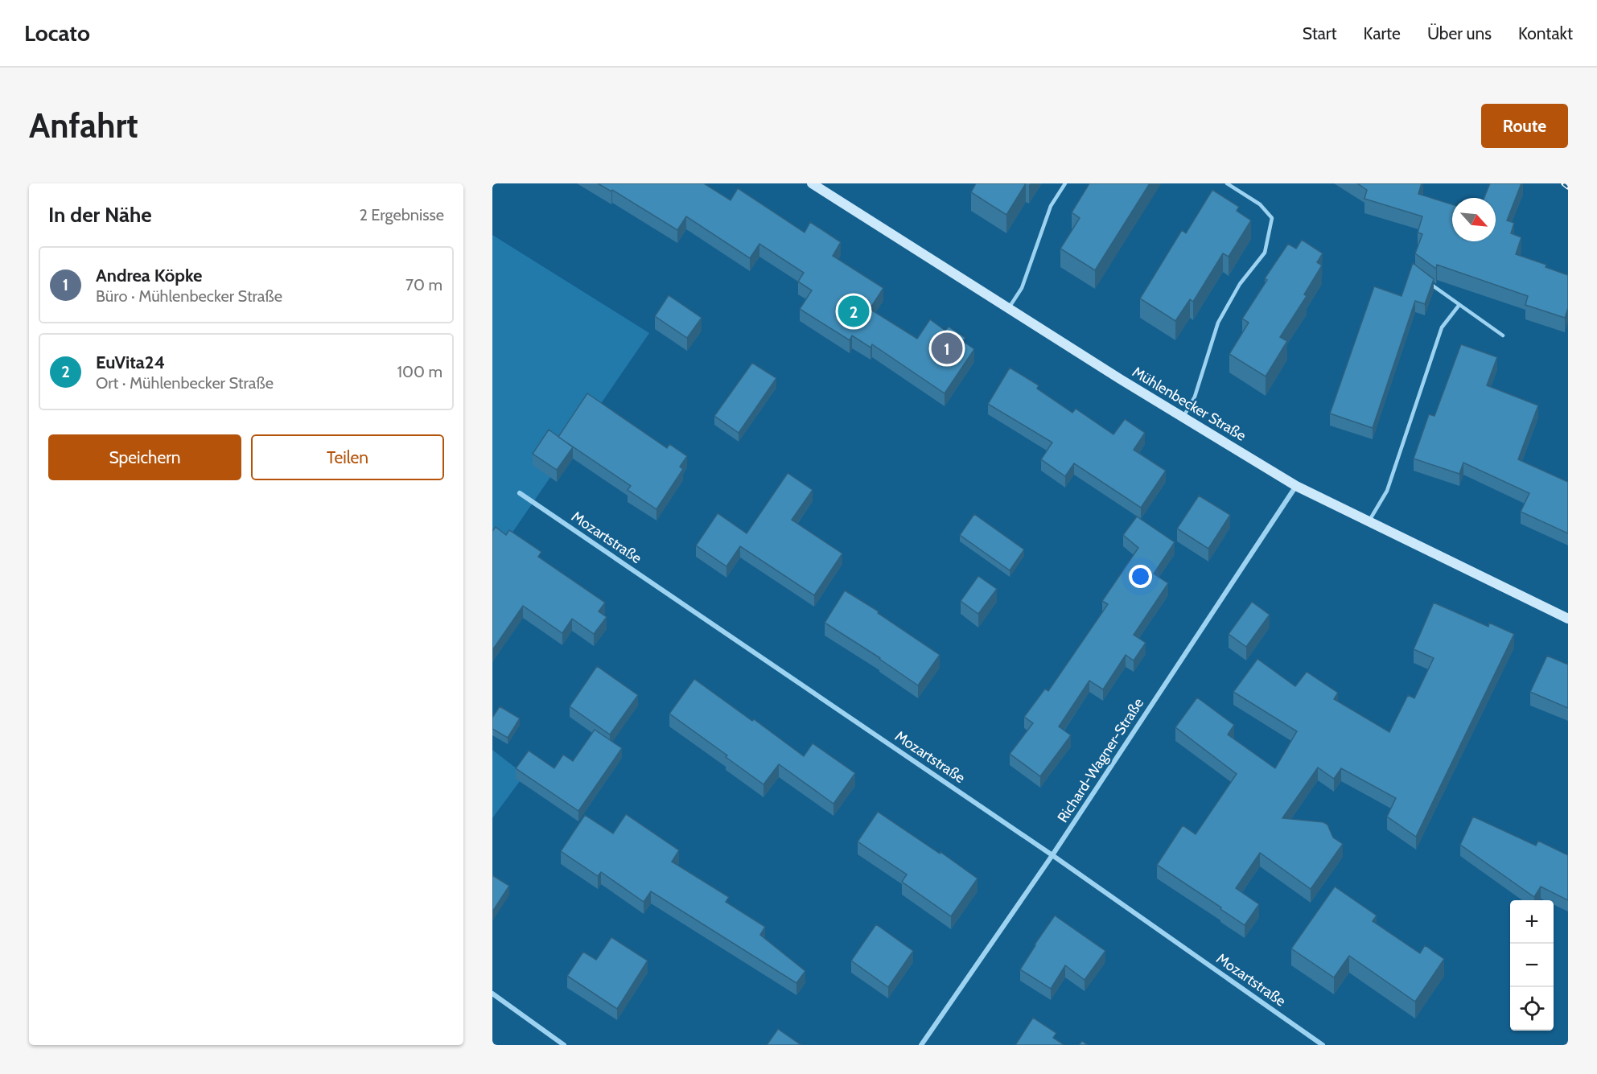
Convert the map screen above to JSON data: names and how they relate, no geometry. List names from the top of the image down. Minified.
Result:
{"streets":{"main road":["Mühlenbecker Straße"],"street":["Mozartstraße","Richard-Wagner-Straße"]},"crossings":[["Mühlenbecker Straße","Richard-Wagner-Straße"],["Mozartstraße","Richard-Wagner-Straße"]],"north":"bottom right","page":{"header":"Locato","nav":["Start","Karte","Über uns","Kontakt"],"buttons":["Route",["Speichern","Teilen"]],"title":"Anfahrt","heading":["In der Nähe","2 Ergebnisse"],"list":[{"mark":"1","name":"Andrea Köpke","note":"Büro · Mühlenbecker Straße","value":"70 m"},{"mark":"2","name":"EuVita24","note":"Ort · Mühlenbecker Straße","value":"100 m"}],"pins":["2","1"],"map_buttons":["+","−"]}}
